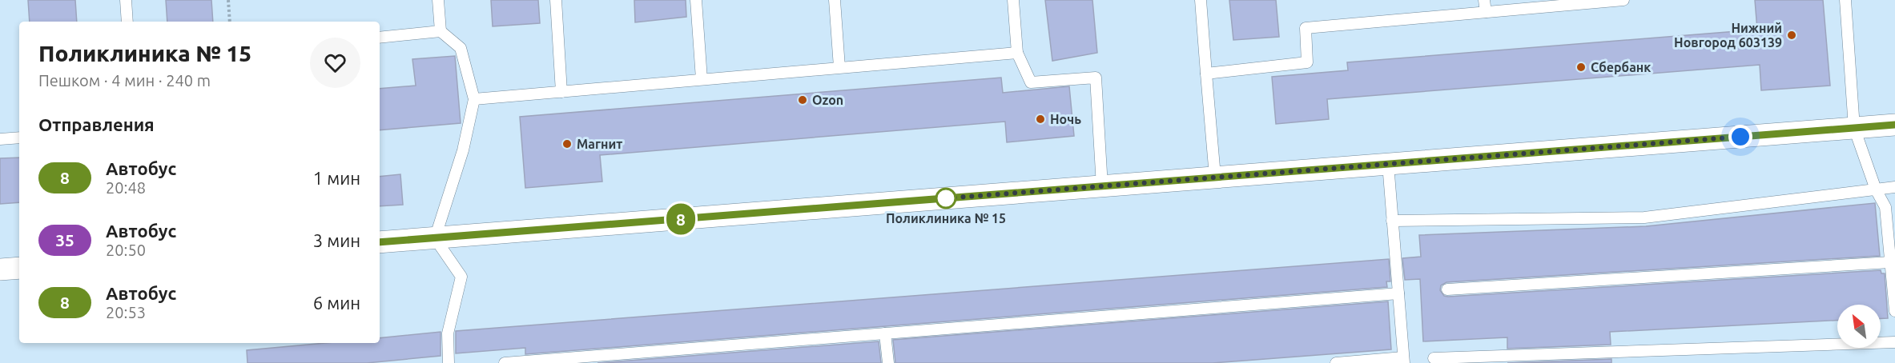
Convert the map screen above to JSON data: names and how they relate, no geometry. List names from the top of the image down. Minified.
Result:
{"places":["Нижний Новгород 603139","Сбербанк","Ozon","Ночь","Магнит","Поликлиника № 15"],"lines":["bus line 8"],"north":"top left","page":{"on_map":"8","heading":[["Поликлиника № 15","Пешком · 4 мин · 240 m"],"Отправления"],"list":[{"mark":"8","name":"Автобус","note":"20:48","value":"1 мин"},{"mark":"35","name":"Автобус","note":"20:50","value":"3 мин"},{"mark":"8","name":"Автобус","note":"20:53","value":"6 мин"}]}}
